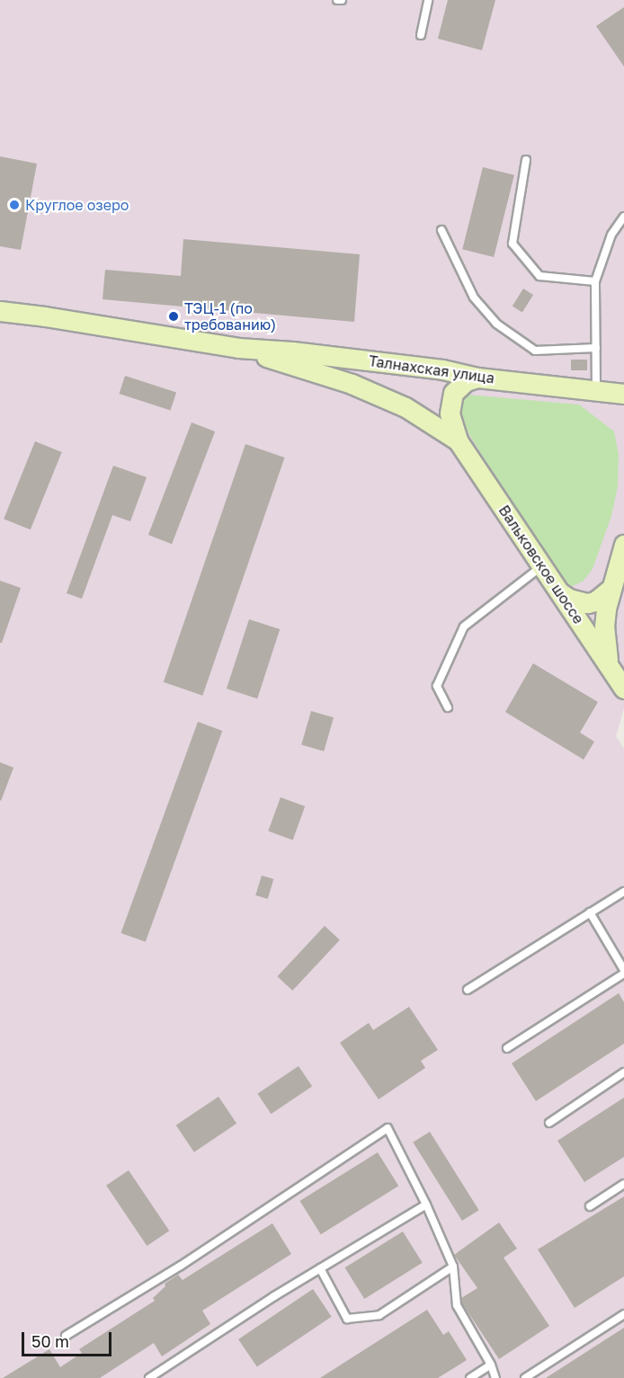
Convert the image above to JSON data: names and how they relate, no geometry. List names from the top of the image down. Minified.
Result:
{"streets":{"main road":["Талнахская улица","Вальковское шоссе"]},"crossings":[["Талнахская улица","Вальковское шоссе"]],"places":["Круглое озеро","ТЭЦ-1 (по требованию)"],"scale_bar":"50 m"}
